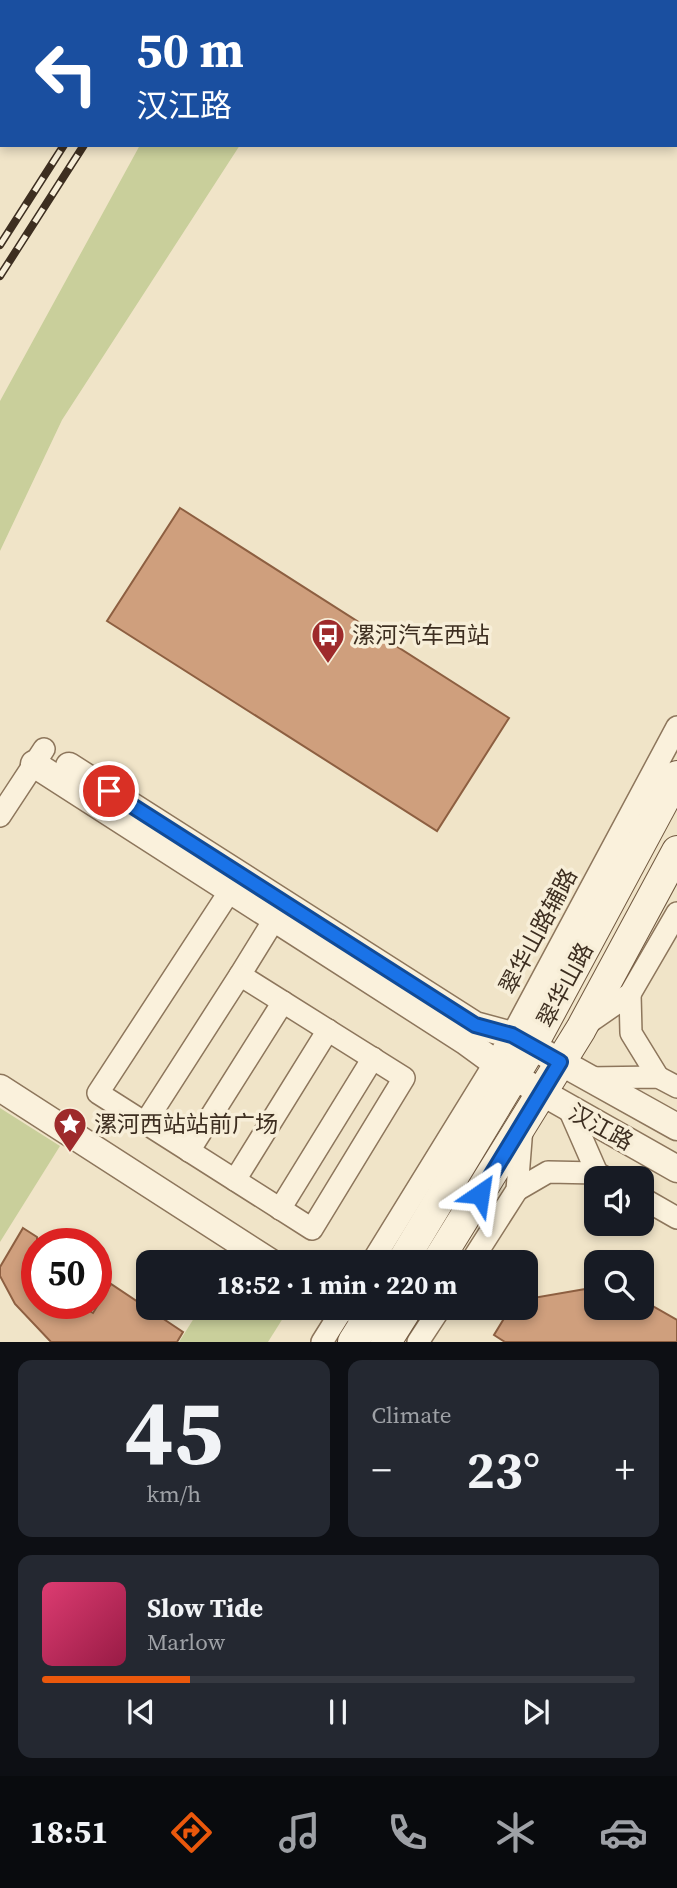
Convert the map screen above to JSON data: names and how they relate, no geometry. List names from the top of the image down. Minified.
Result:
{"streets":{"main road":["翠华山路"],"street":["翠华山路辅路","汉江路"]},"crossings":[["翠华山路辅路","翠华山路"],["翠华山路辅路","汉江路"],["翠华山路","汉江路"]],"places":{"bus stop":["漯河汽车西站"],"place":["漯河西站站前广场"]},"page":{"turn":["50 m","汉江路"],"limit":"50","trip":"18:52 · 1 min · 220 m","tile":[["45","km/h"],"Climate"],"heat":["−","23°","+"],"song":["Slow Tide","Marlow"],"tabs":"18:51"}}
